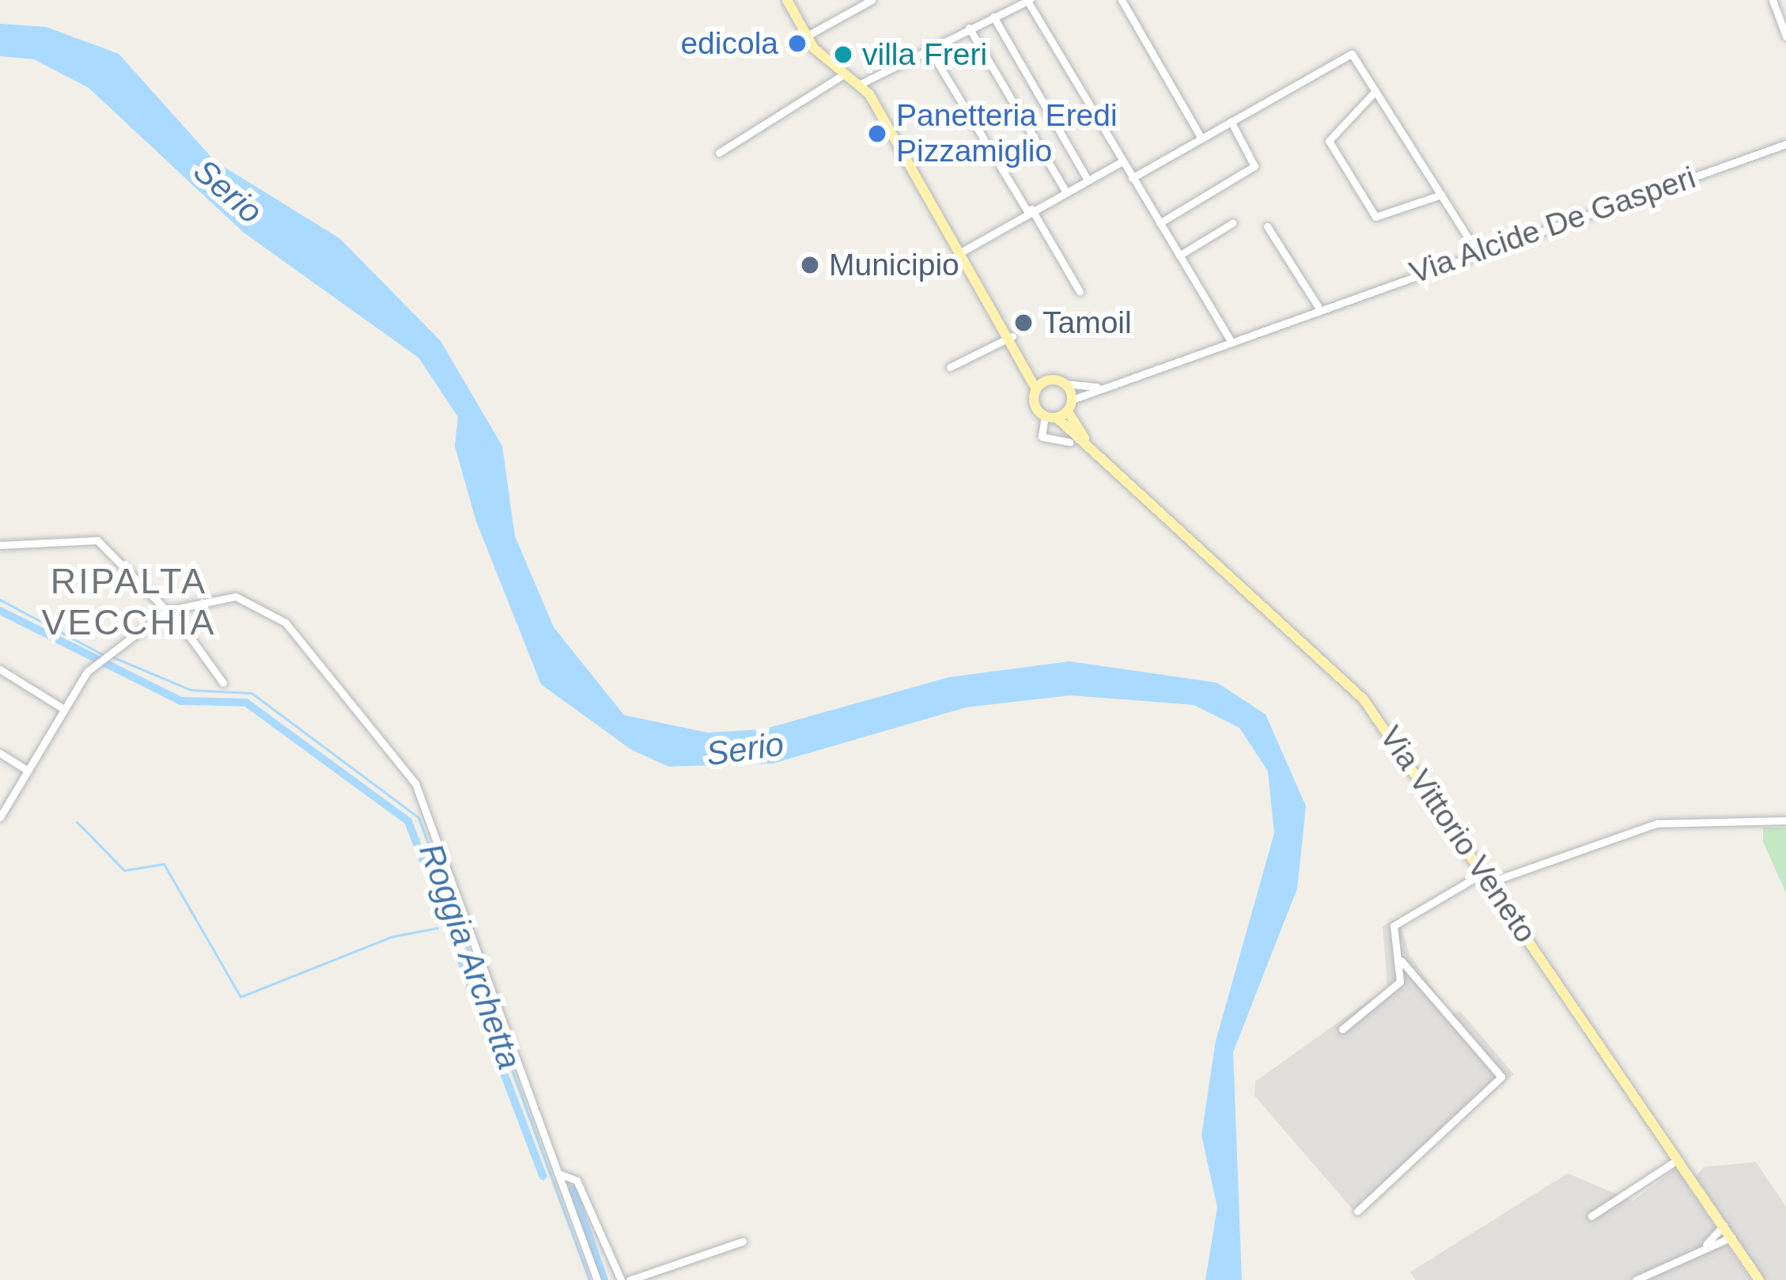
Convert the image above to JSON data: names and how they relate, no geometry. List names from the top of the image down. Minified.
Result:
{"streets":{"main road":["Via Vittorio Veneto"],"street":["Via Alcide De Gasperi"]},"districts":["RIPALTA VECCHIA"],"water":["Serio","Roggia Archetta"],"places":["edicola","villa Freri","Panetteria Eredi Pizzamiglio","Municipio","Tamoil"]}
